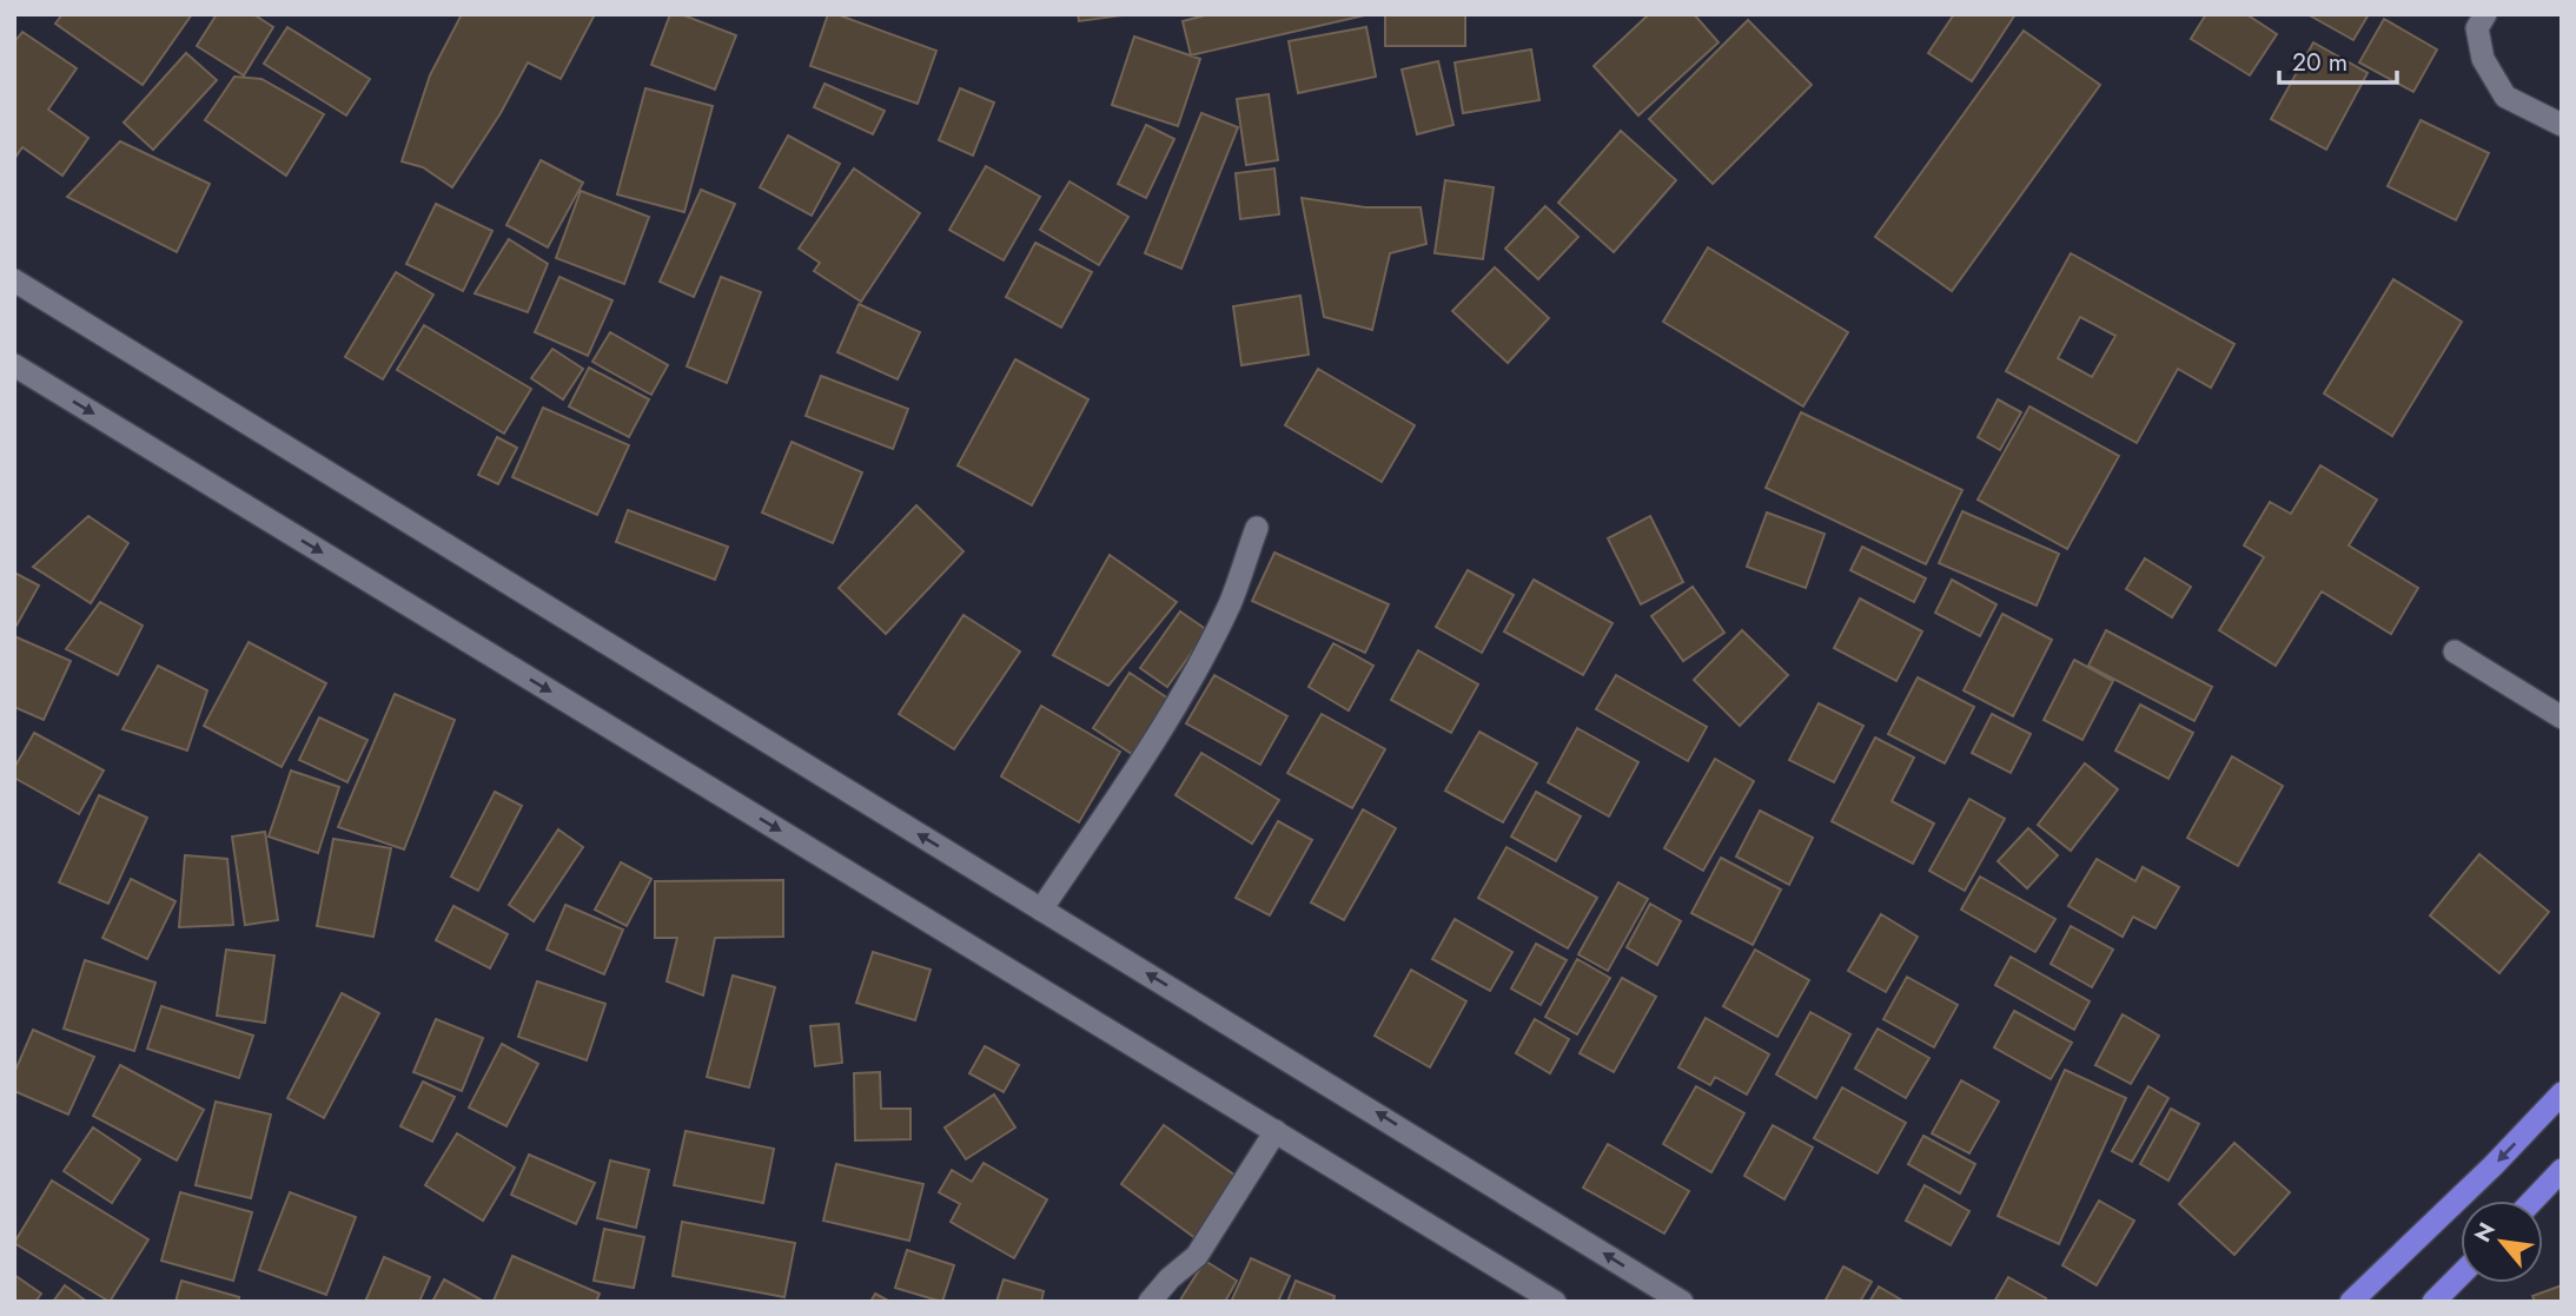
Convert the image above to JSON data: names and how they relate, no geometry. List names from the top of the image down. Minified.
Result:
{"scale_bar":"20 m","north":"top left"}
